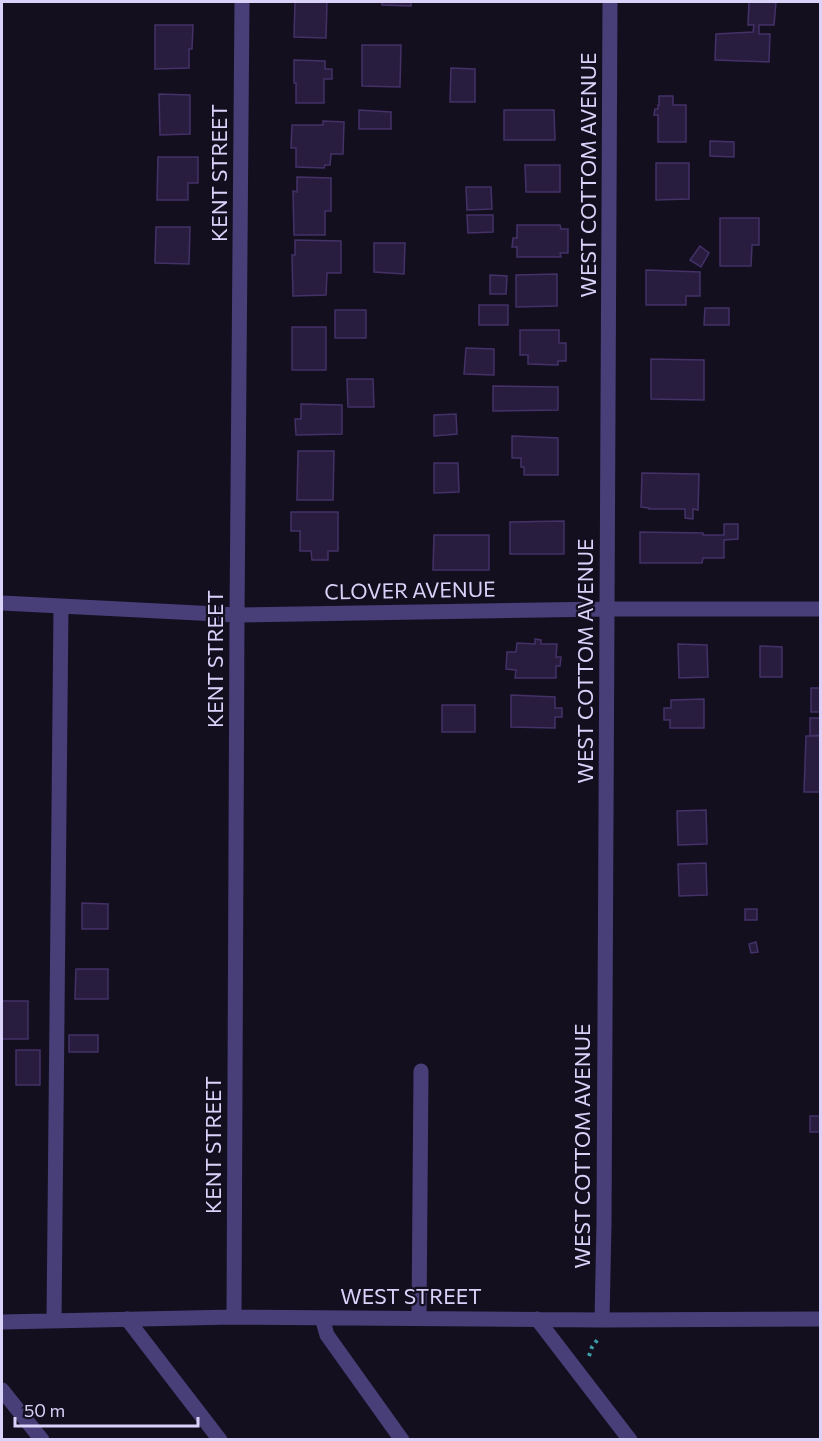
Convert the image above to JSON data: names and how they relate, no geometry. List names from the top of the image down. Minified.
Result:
{"streets":{"street":["KENT STREET","WEST COTTOM AVENUE","CLOVER AVENUE","WEST STREET"]},"crossings":[["KENT STREET","CLOVER AVENUE"],["KENT STREET","WEST STREET"],["WEST COTTOM AVENUE","CLOVER AVENUE"],["WEST COTTOM AVENUE","WEST STREET"]],"scale_bar":"50 m"}
